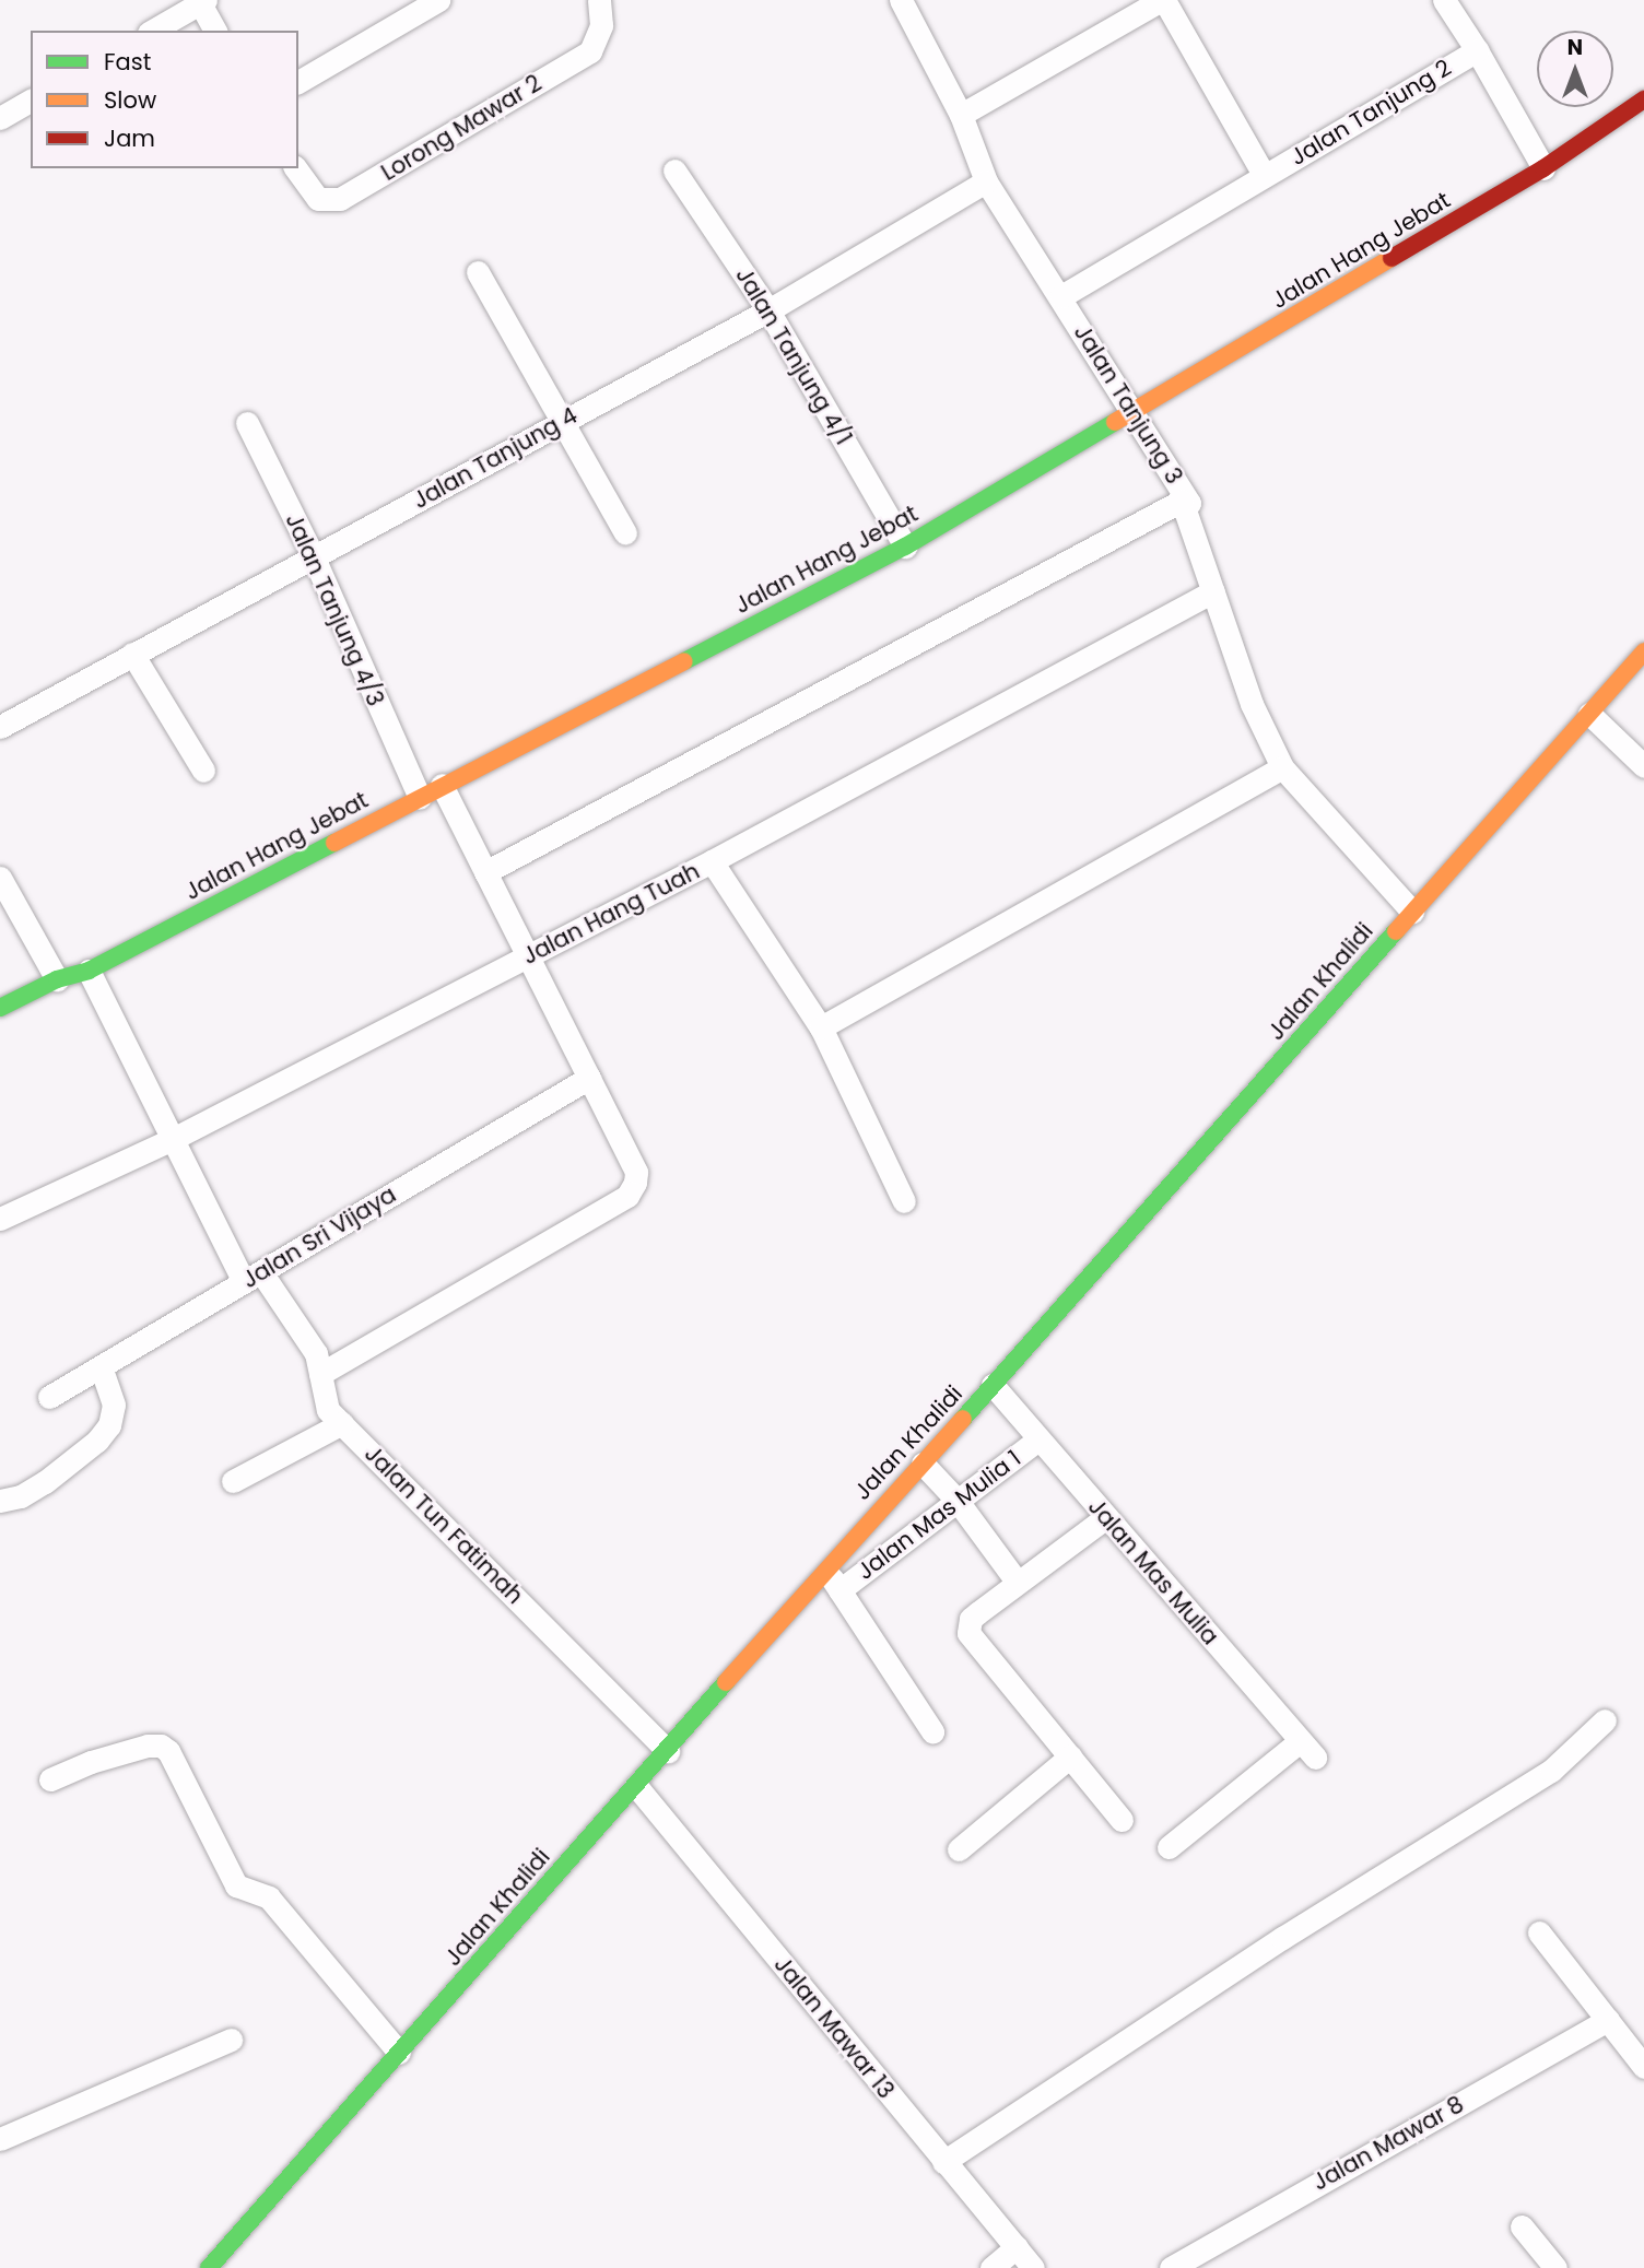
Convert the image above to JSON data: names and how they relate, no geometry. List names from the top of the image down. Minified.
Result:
{"streets":{"street":["Jalan Tanjung 2","Lorong Mawar 2","Jalan Hang Jebat","Jalan Tanjung 4/1","Jalan Tanjung 3","Jalan Tanjung 4","Jalan Tanjung 4/3","Jalan Hang Tuah","Jalan Khalidi","Jalan Sri Vijaya","Jalan Mas Mulia 1","Jalan Tun Fatimah","Jalan Mas Mulia","Jalan Mawar 13","Jalan Mawar 8"]},"crossings":[["Jalan Tanjung 2","Jalan Tanjung 3"],["Jalan Hang Jebat","Jalan Tanjung 4/1"],["Jalan Hang Jebat","Jalan Tanjung 3"],["Jalan Hang Jebat","Jalan Tanjung 4/3"],["Jalan Hang Jebat","Jalan Tun Fatimah"],["Jalan Tanjung 4/1","Jalan Tanjung 4"],["Jalan Tanjung 3","Jalan Tanjung 4"],["Jalan Tanjung 3","Jalan Hang Tuah"],["Jalan Tanjung 3","Jalan Khalidi"],["Jalan Tanjung 4","Jalan Tanjung 4/3"],["Jalan Hang Tuah","Jalan Tun Fatimah"],["Jalan Khalidi","Jalan Tun Fatimah"],["Jalan Khalidi","Jalan Mas Mulia"],["Jalan Khalidi","Jalan Mawar 13"],["Jalan Sri Vijaya","Jalan Tun Fatimah"],["Jalan Mas Mulia 1","Jalan Mas Mulia"]],"legend":["Fast","Slow","Jam"],"north":"top"}
